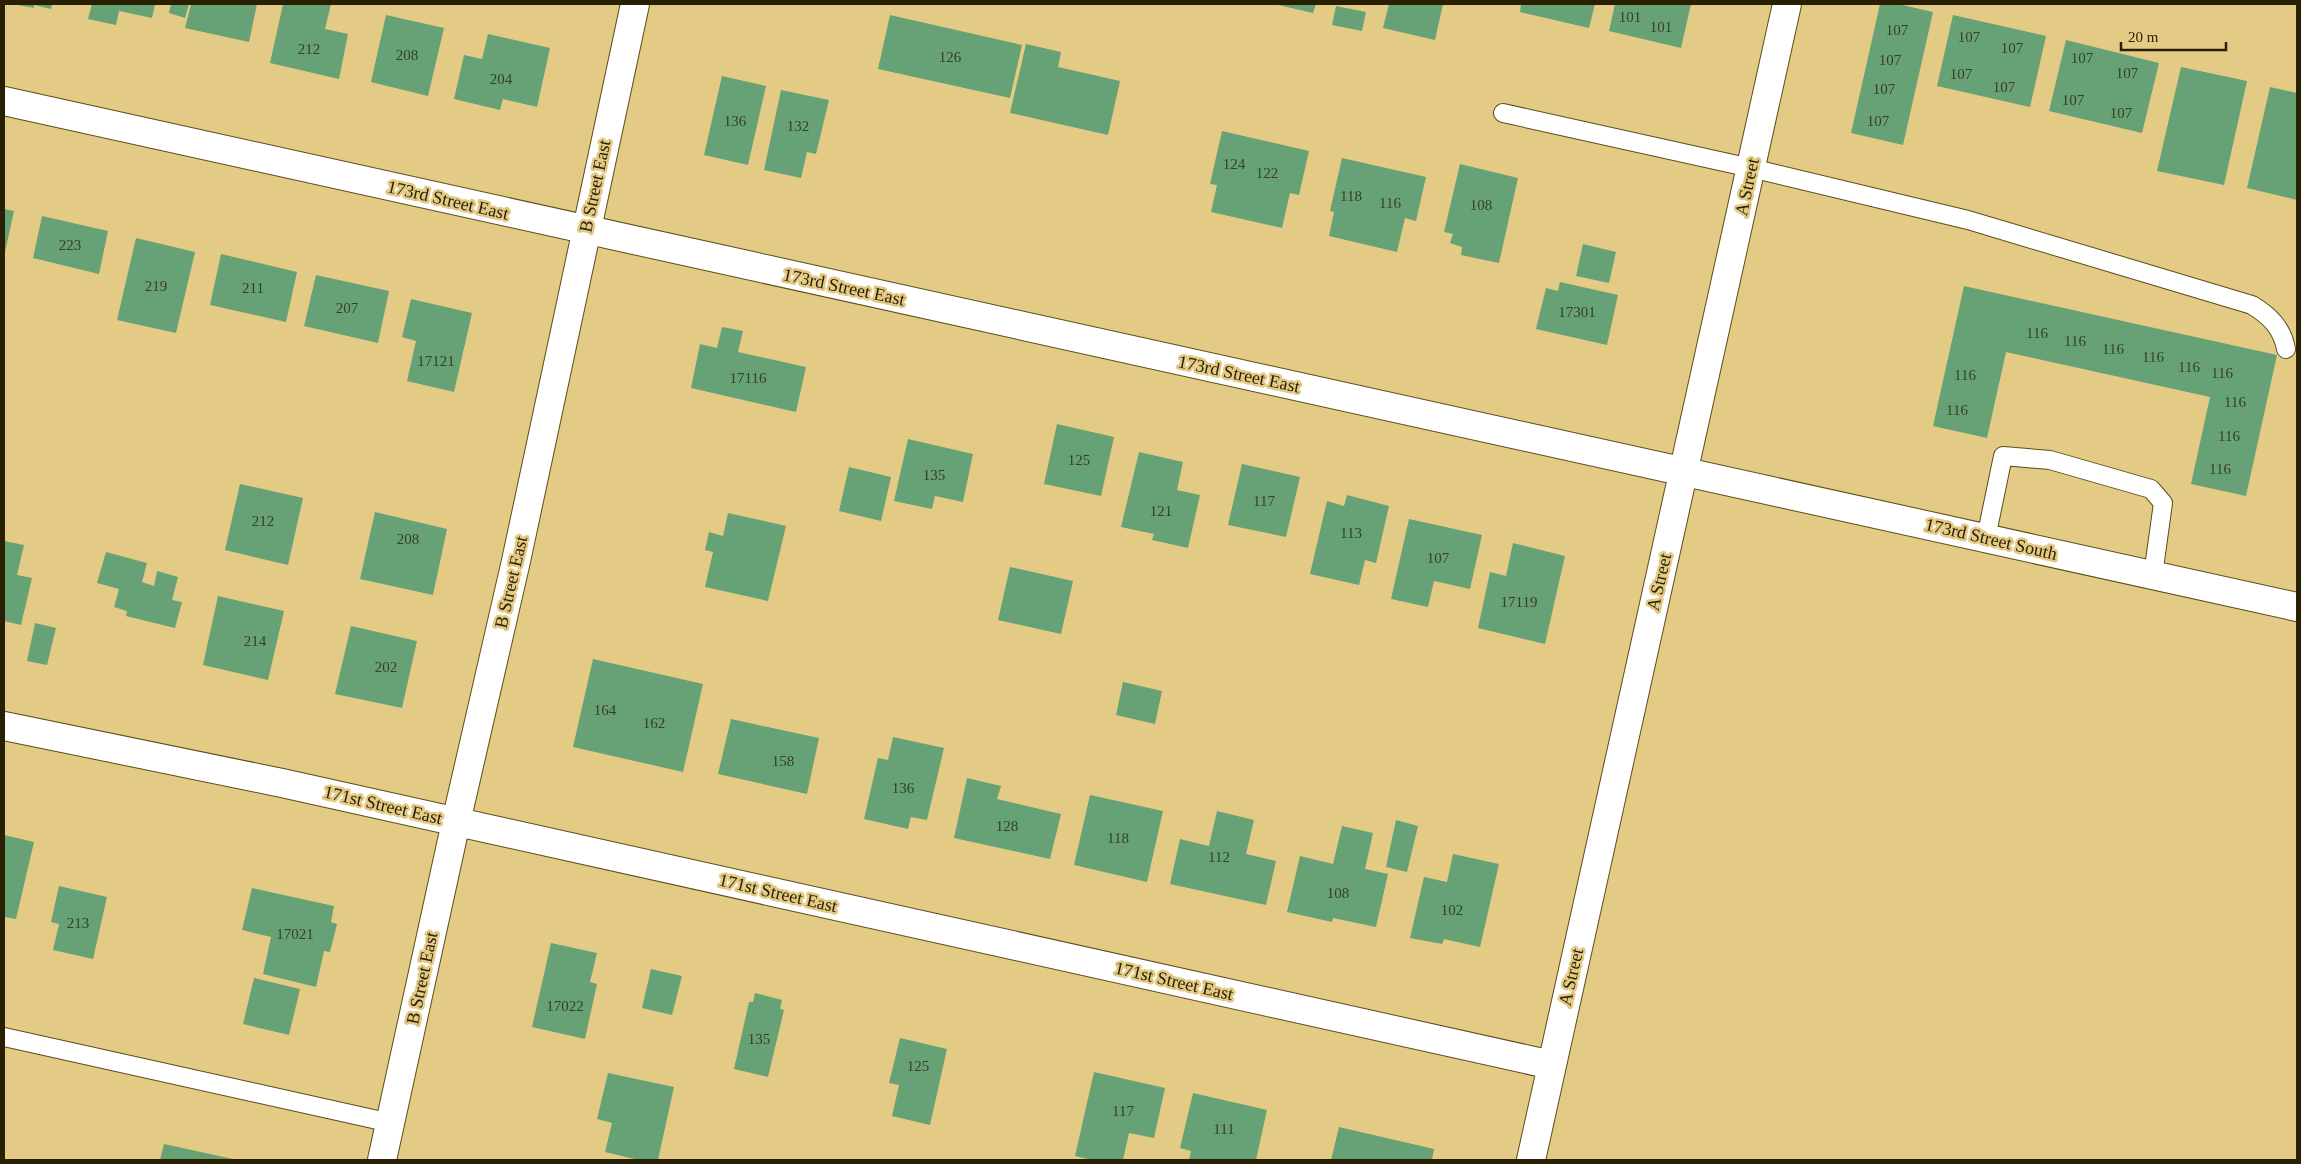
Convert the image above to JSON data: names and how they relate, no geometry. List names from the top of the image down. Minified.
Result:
{"streets":{"street":["B Street East","A Street","173rd Street East","173rd Street South","171st Street East"]},"crossings":[["B Street East","173rd Street East"],["B Street East","171st Street East"],["A Street","173rd Street East"],["A Street","173rd Street South"],["A Street","171st Street East"],["173rd Street East","173rd Street South"]],"house_numbers":["101","101","107","107","107","212","208","126","107","107","107","107","204","107","107","107","107","136","107","132","124","122","118","116","108","223","219","211","207","17301","116","116","116","116","17121","116","116","116","17116","116","116","116","125","116","135","117","121","212","113","208","107","17119","214","202","164","162","158","136","128","118","112","108","102","213","17021","17022","135","125","117","111"],"scale_bar":"20 m"}
